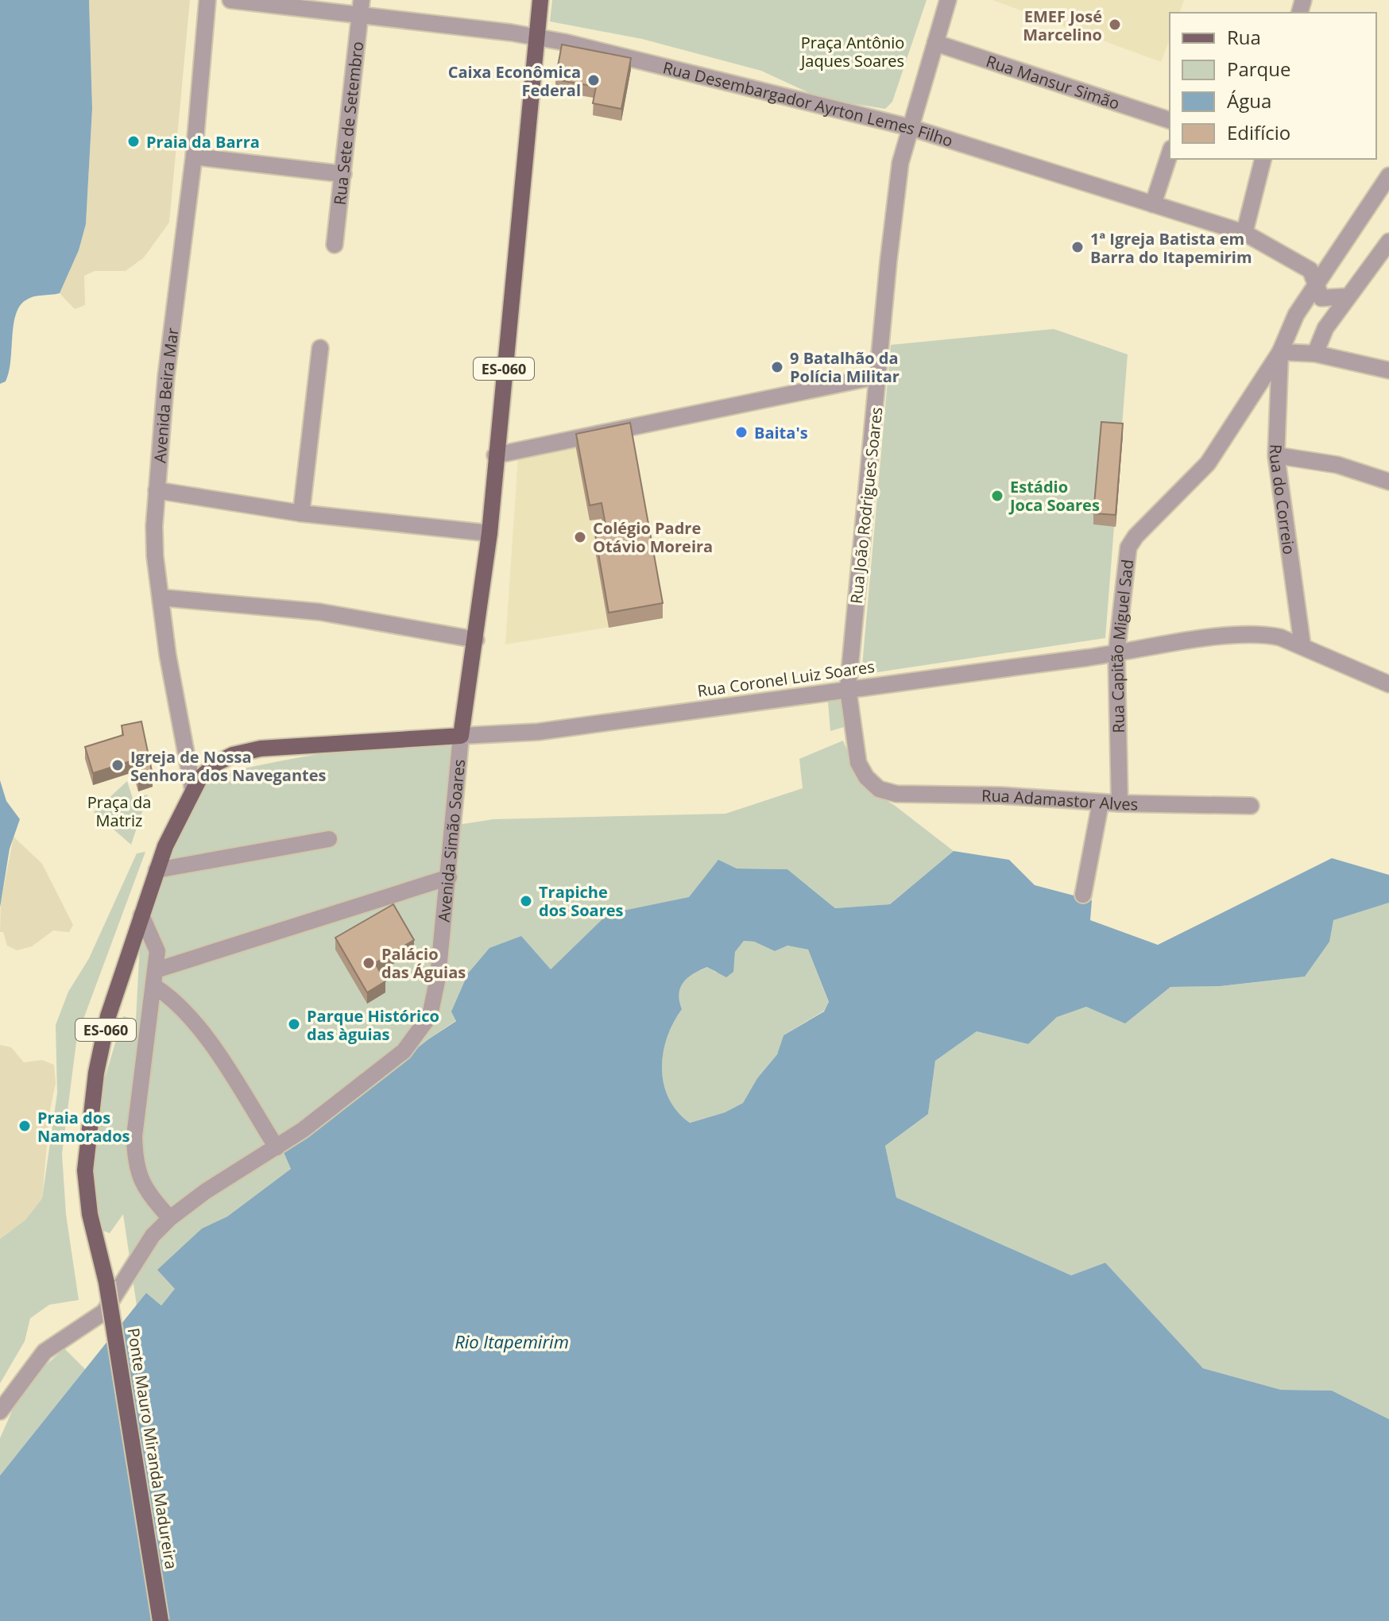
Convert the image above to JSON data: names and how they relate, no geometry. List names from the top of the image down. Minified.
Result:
{"streets":{"main road":["ES-060","Rua Coronel Luiz Soares","Ponte Mauro Miranda Madureira"],"street":["Rua Mansur Simão","Rua Desembargador Ayrton Lemes Filho","Rua Sete de Setembro","Avenida Beira Mar","Rua do Correio","Rua João Rodrigues Soares","Rua Capitão Miguel Sad","Rua Adamastor Alves","Avenida Simão Soares"]},"crossings":[["Rua Mansur Simão","Rua João Rodrigues Soares"],["Rua Desembargador Ayrton Lemes Filho","Rua Sete de Setembro"],["Rua Desembargador Ayrton Lemes Filho","ES-060"],["Rua Desembargador Ayrton Lemes Filho","Rua João Rodrigues Soares"],["Rua Desembargador Ayrton Lemes Filho","Rua Capitão Miguel Sad"],["ES-060","Avenida Beira Mar"],["ES-060","Rua Coronel Luiz Soares"],["ES-060","Avenida Simão Soares"],["ES-060","Ponte Mauro Miranda Madureira"],["Avenida Beira Mar","Rua Coronel Luiz Soares"],["Rua do Correio","Rua Capitão Miguel Sad"],["Rua do Correio","Rua Coronel Luiz Soares"],["Rua João Rodrigues Soares","Rua Coronel Luiz Soares"],["Rua João Rodrigues Soares","Rua Adamastor Alves"],["Rua Capitão Miguel Sad","Rua Coronel Luiz Soares"],["Rua Capitão Miguel Sad","Rua Adamastor Alves"],["Rua Coronel Luiz Soares","Avenida Simão Soares"]],"water":["Rio Itapemirim"],"parks":["Praça Antônio Jaques Soares","Praça da Matriz"],"places":["EMEF José Marcelino","Caixa Econômica Federal","Praia da Barra","1ª Igreja Batista em Barra do Itapemirim","9 Batalhão da Polícia Militar","Baita's","Estádio Joca Soares","Colégio Padre Otávio Moreira","Igreja de Nossa Senhora dos Navegantes","Trapiche dos Soares","Palácio das Águias","Parque Histórico das àguias","Praia dos Namorados"],"legend":["Rua","Parque","Água","Edifício"]}
